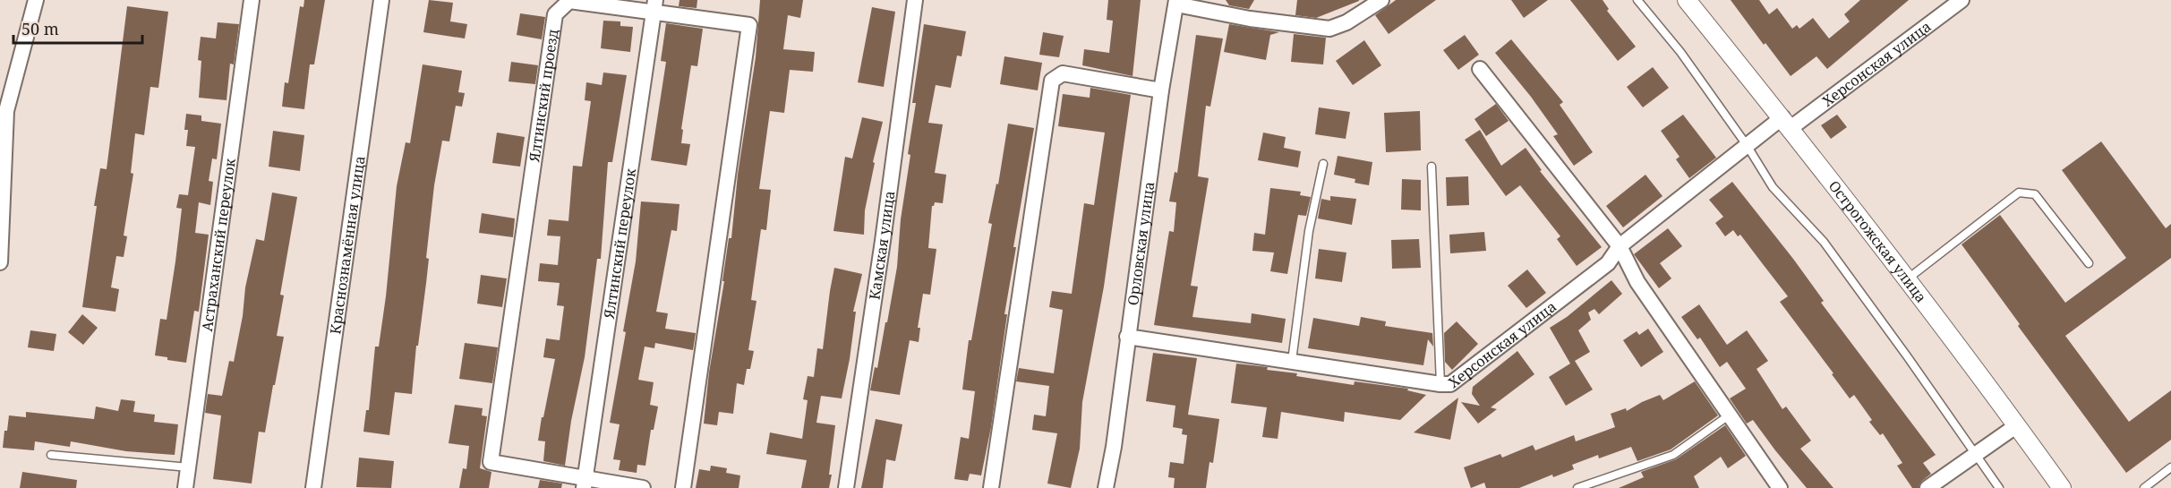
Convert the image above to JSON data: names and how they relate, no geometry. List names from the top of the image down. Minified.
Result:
{"streets":{"street":["Херсонская улица","Ялтинский проезд","Острогожская улица","Краснознамённая улица","Орловская улица","Астраханский переулок","Ялтинский переулок","Камская улица"]},"crossings":[["Херсонская улица","Острогожская улица"],["Херсонская улица","Орловская улица"],["Ялтинский проезд","Ялтинский переулок"]],"scale_bar":"50 m"}
